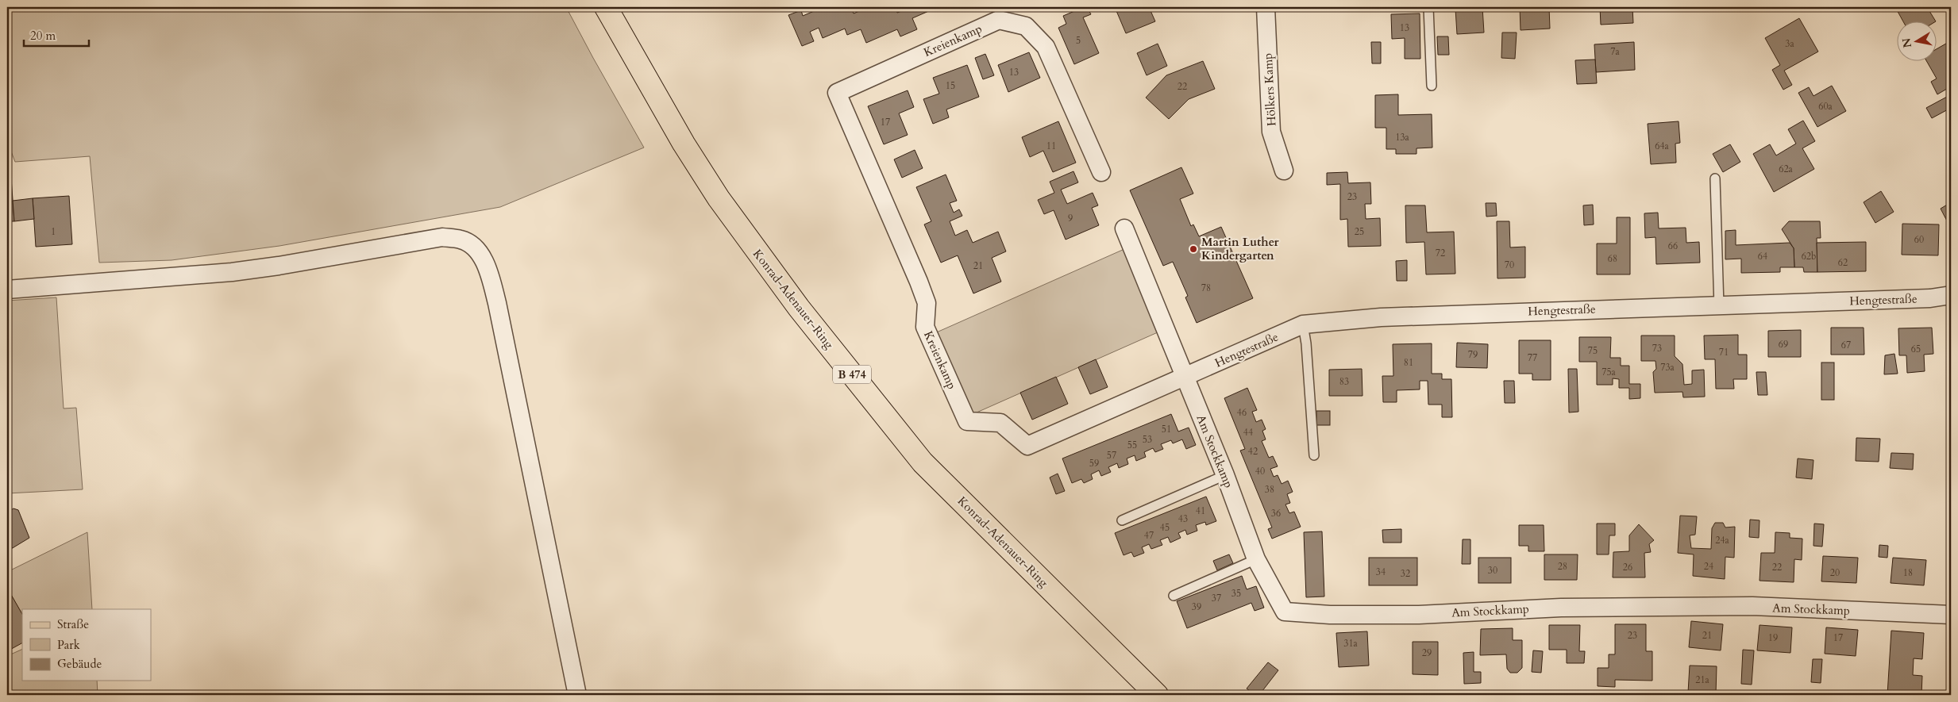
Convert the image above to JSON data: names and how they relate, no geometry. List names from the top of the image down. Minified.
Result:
{"streets":{"main road":["Konrad-Adenauer-Ring","B 474"],"street":["Kreienkamp","Hölkers Kamp","Hengtestraße","Am Stockkamp"]},"crossings":[["Kreienkamp","Hengtestraße"],["Kreienkamp","Am Stockkamp"],["Hengtestraße","Am Stockkamp"]],"places":["Martin Luther Kindergarten"],"house_numbers":["13","5","3a","7a","13","15","22","60a","17","13a","11","64a","62a","23","9","1","25","60","66","72","64","62b","68","62","70","21","78","69","67","73","65","75","71","79","77","81","73a","75a","83","46","51","44","53","55","42","57","59","40","38","41","36","43","45","47","24a","28","24","26","22","30","34","20","18","32","35","37","39","23","21","19","17","31a","29","21a"],"legend":["Straße","Park","Gebäude"],"scale_bar":"20 m","north":"left"}
